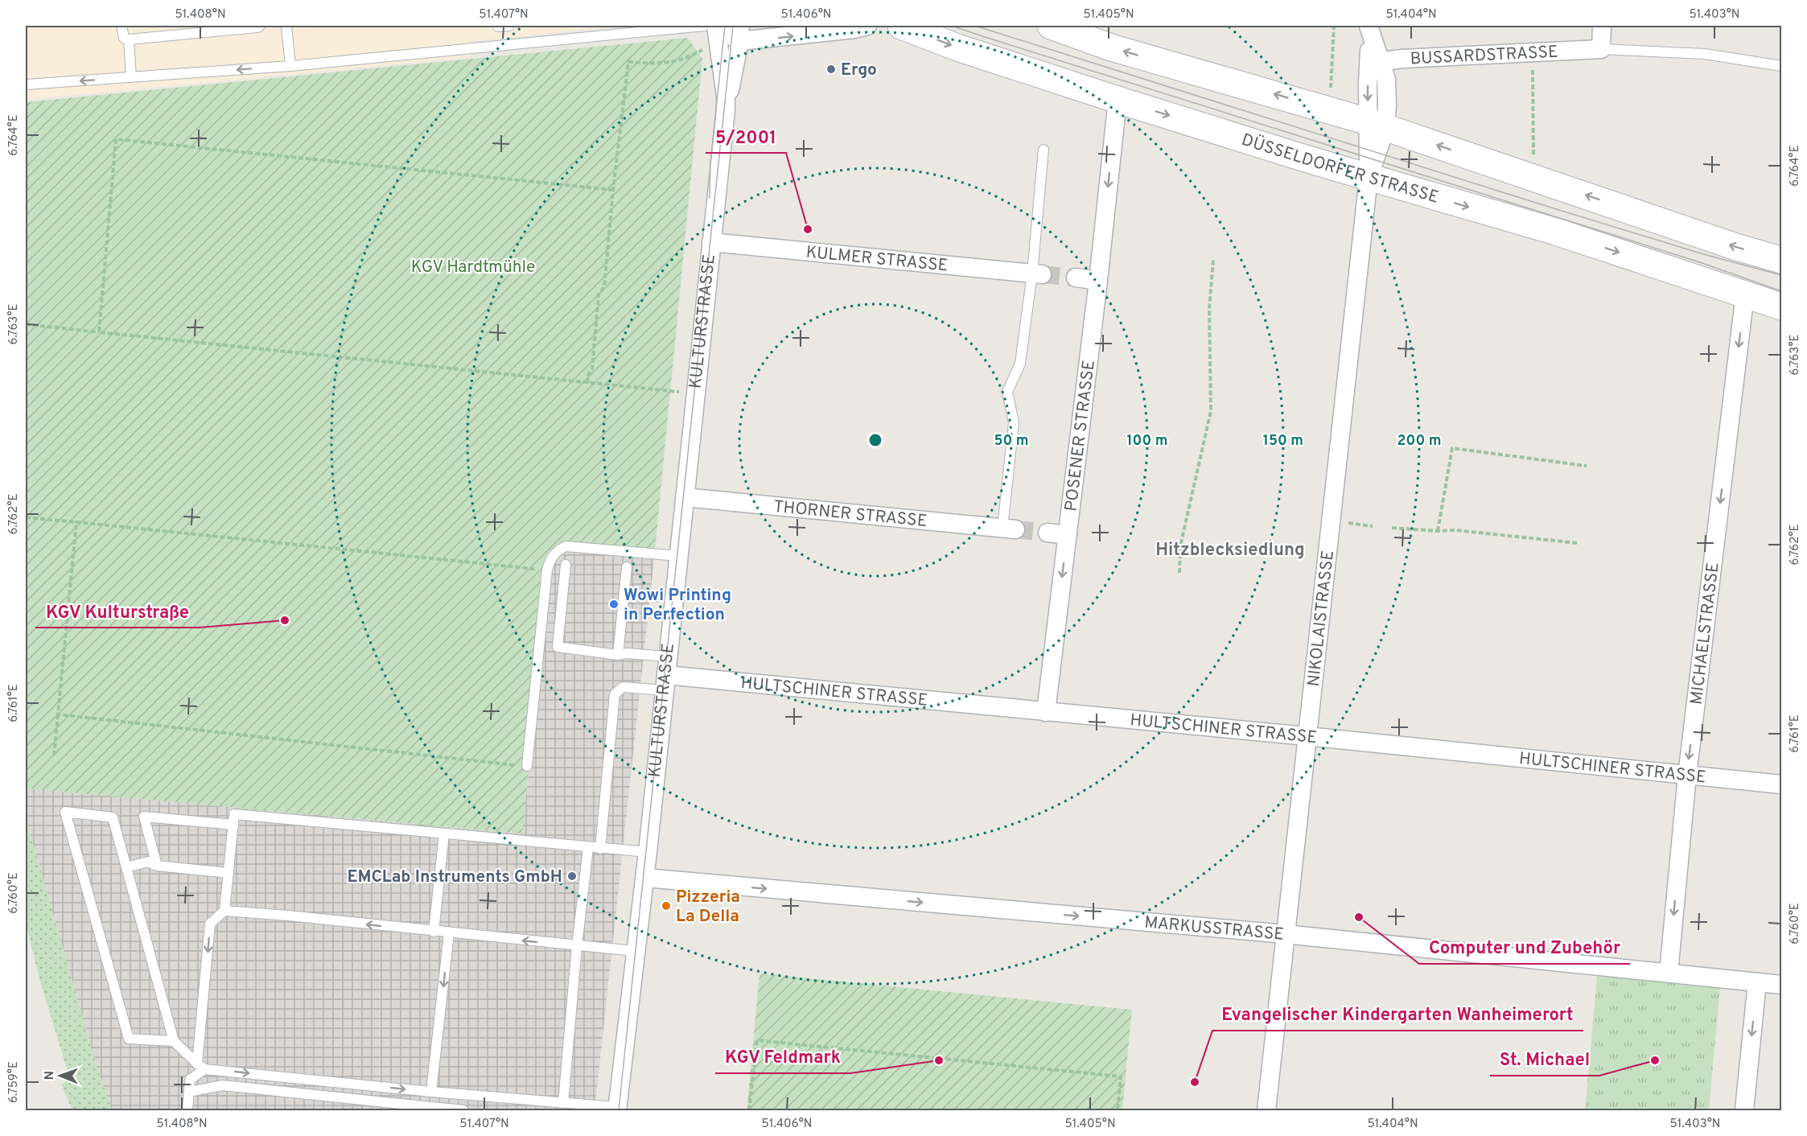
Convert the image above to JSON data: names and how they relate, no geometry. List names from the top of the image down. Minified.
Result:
{"streets":{"main road":["DÜSSELDORFER STRASSE"],"street":["BUSSARDSTRASSE","KULMER STRASSE","KULTURSTRASSE","POSENER STRASSE","THORNER STRASSE","NIKOLAISTRASSE","MICHAELSTRASSE","HULTSCHINER STRASSE","MARKUSSTRASSE"]},"crossings":[["BUSSARDSTRASSE","NIKOLAISTRASSE"],["DÜSSELDORFER STRASSE","POSENER STRASSE"],["DÜSSELDORFER STRASSE","NIKOLAISTRASSE"],["DÜSSELDORFER STRASSE","MICHAELSTRASSE"],["KULMER STRASSE","KULTURSTRASSE"],["KULTURSTRASSE","THORNER STRASSE"],["KULTURSTRASSE","HULTSCHINER STRASSE"],["KULTURSTRASSE","MARKUSSTRASSE"],["POSENER STRASSE","HULTSCHINER STRASSE"],["NIKOLAISTRASSE","HULTSCHINER STRASSE"],["NIKOLAISTRASSE","MARKUSSTRASSE"],["MICHAELSTRASSE","HULTSCHINER STRASSE"],["MICHAELSTRASSE","MARKUSSTRASSE"]],"one_way":["POSENER STRASSE","MICHAELSTRASSE","MARKUSSTRASSE"],"districts":["Hitzblecksiedlung"],"parks":["KGV Hardtmühle"],"places":["Ergo","5/2001","Wowi Printing in Perfection","KGV Kulturstraße","EMCLab Instruments GmbH","Pizzeria La Della","Computer und Zubehör","KGV Feldmark","St. Michael","Evangelischer Kindergarten Wanheimerort"],"north":"left","coordinates":["51.408°N","51.407°N","51.406°N","51.405°N","51.404°N","51.403°N","6.764°E","6.763°E","6.762°E","6.761°E","6.760°E","6.759°E"],"rings":["50 m","100 m","150 m","200 m"]}
